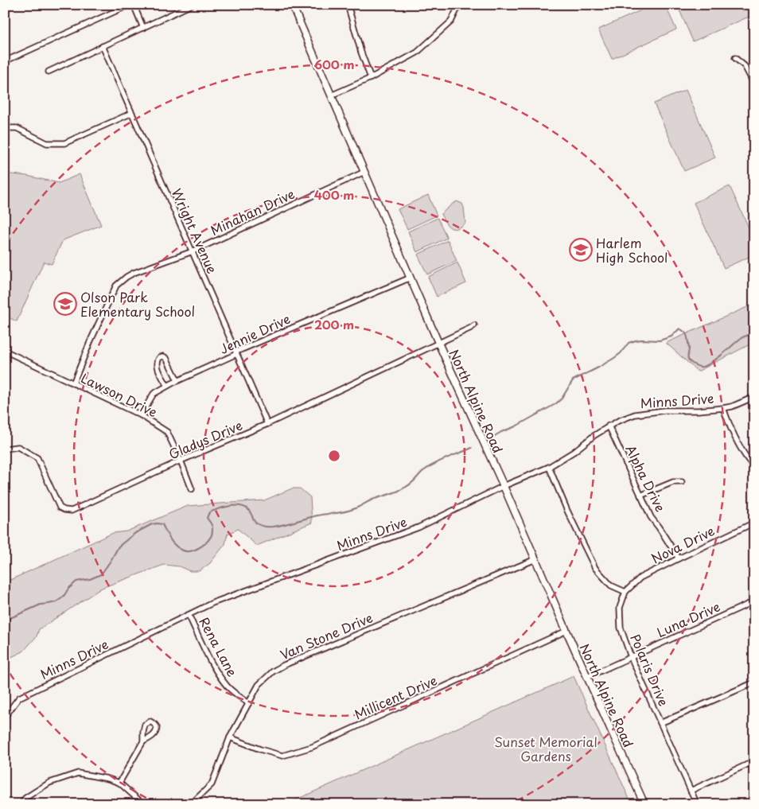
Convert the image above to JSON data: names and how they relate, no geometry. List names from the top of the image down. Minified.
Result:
{"streets":{"main road":["North Alpine Road"],"street":["Minahan Drive","Wright Avenue","Jennie Drive","Lawson Drive","Minns Drive","Gladys Drive","Alpha Drive","Nova Drive","Luna Drive","Van Stone Drive","Rena Lane","Polaris Drive","Millicent Drive"]},"crossings":[["Minahan Drive","Wright Avenue"],["Minahan Drive","Lawson Drive"],["Minahan Drive","North Alpine Road"],["Wright Avenue","Jennie Drive"],["Wright Avenue","Gladys Drive"],["Jennie Drive","Lawson Drive"],["Jennie Drive","North Alpine Road"],["Lawson Drive","Gladys Drive"],["Minns Drive","North Alpine Road"],["Minns Drive","Alpha Drive"],["Minns Drive","Rena Lane"],["North Alpine Road","Gladys Drive"],["North Alpine Road","Luna Drive"],["North Alpine Road","Van Stone Drive"],["North Alpine Road","Millicent Drive"],["Alpha Drive","Nova Drive"],["Nova Drive","Polaris Drive"],["Luna Drive","Polaris Drive"],["Van Stone Drive","Rena Lane"],["Van Stone Drive","Millicent Drive"]],"parks":["Sunset Memorial Gardens"],"places":{"school or university":["Harlem High School","Olson Park Elementary School"]},"rings":["600 m","400 m","200 m"]}
